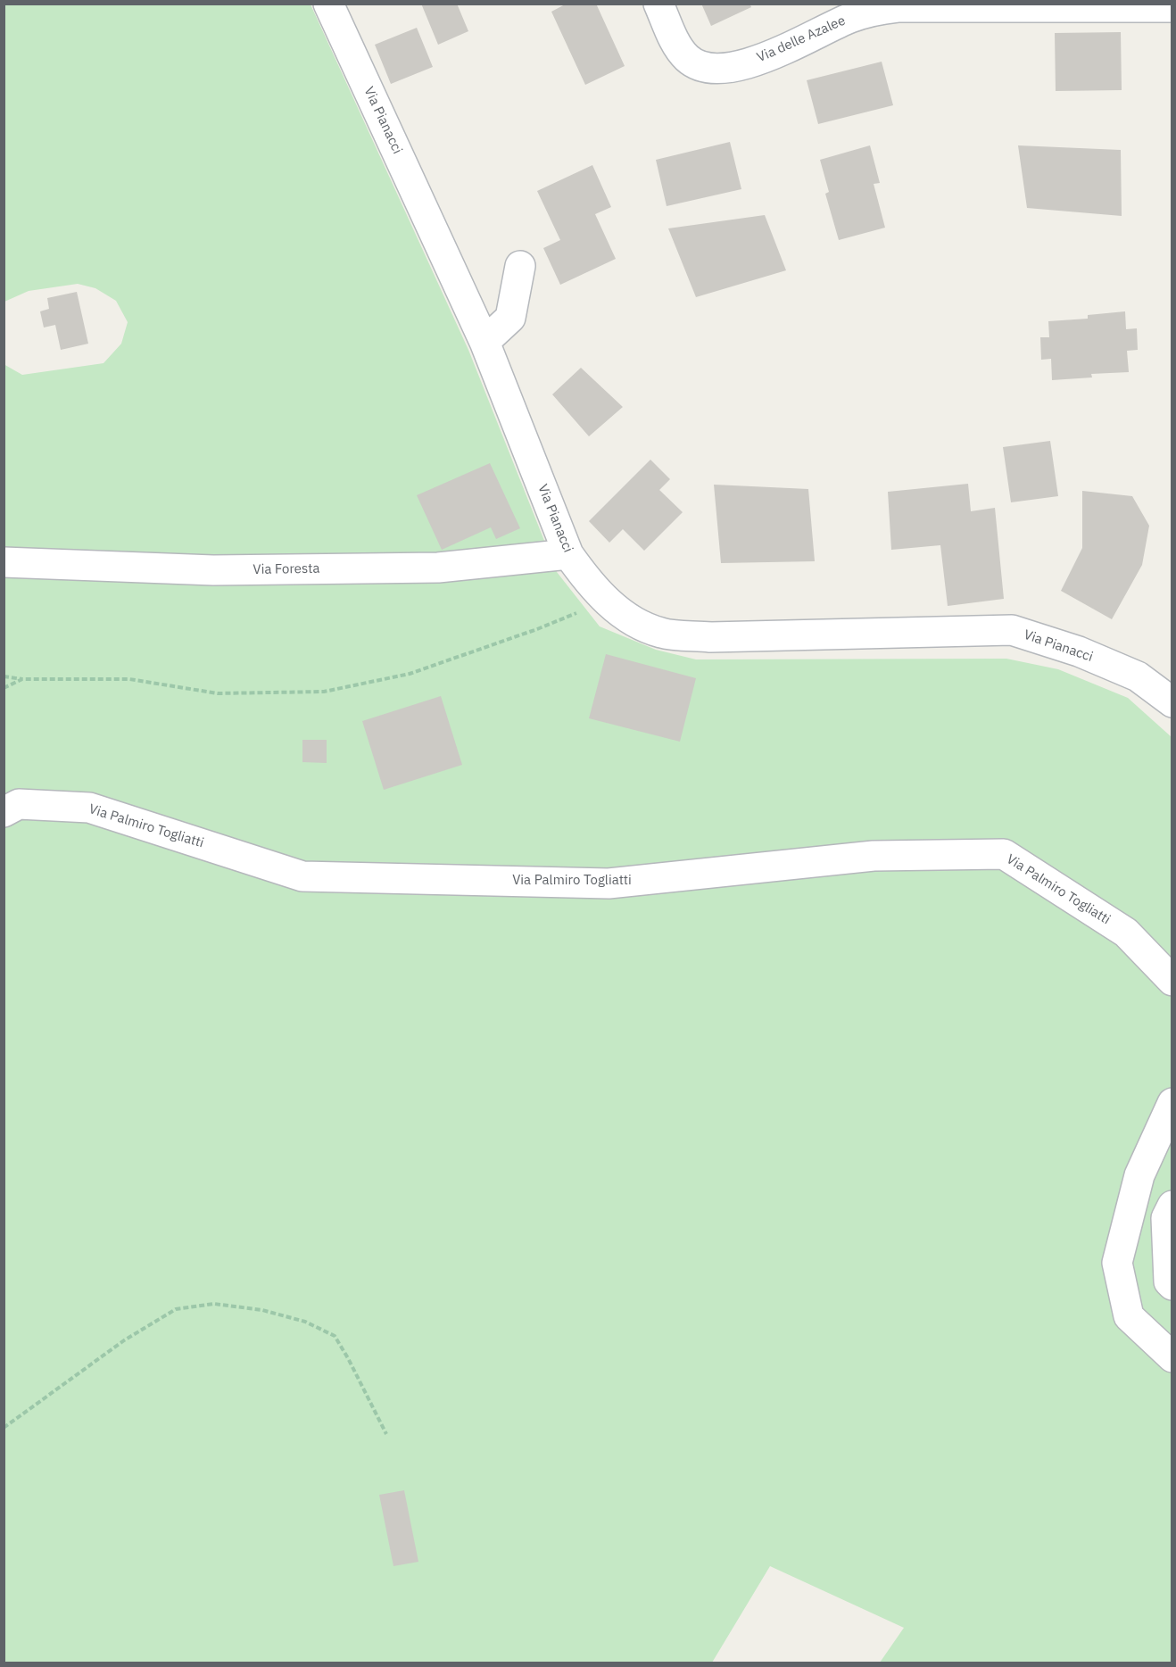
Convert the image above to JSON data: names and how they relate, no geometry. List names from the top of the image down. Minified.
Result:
{"streets":{"street":["Via delle Azalee","Via Pianacci","Via Foresta","Via Palmiro Togliatti"]},"crossings":[["Via Pianacci","Via Foresta"]]}
